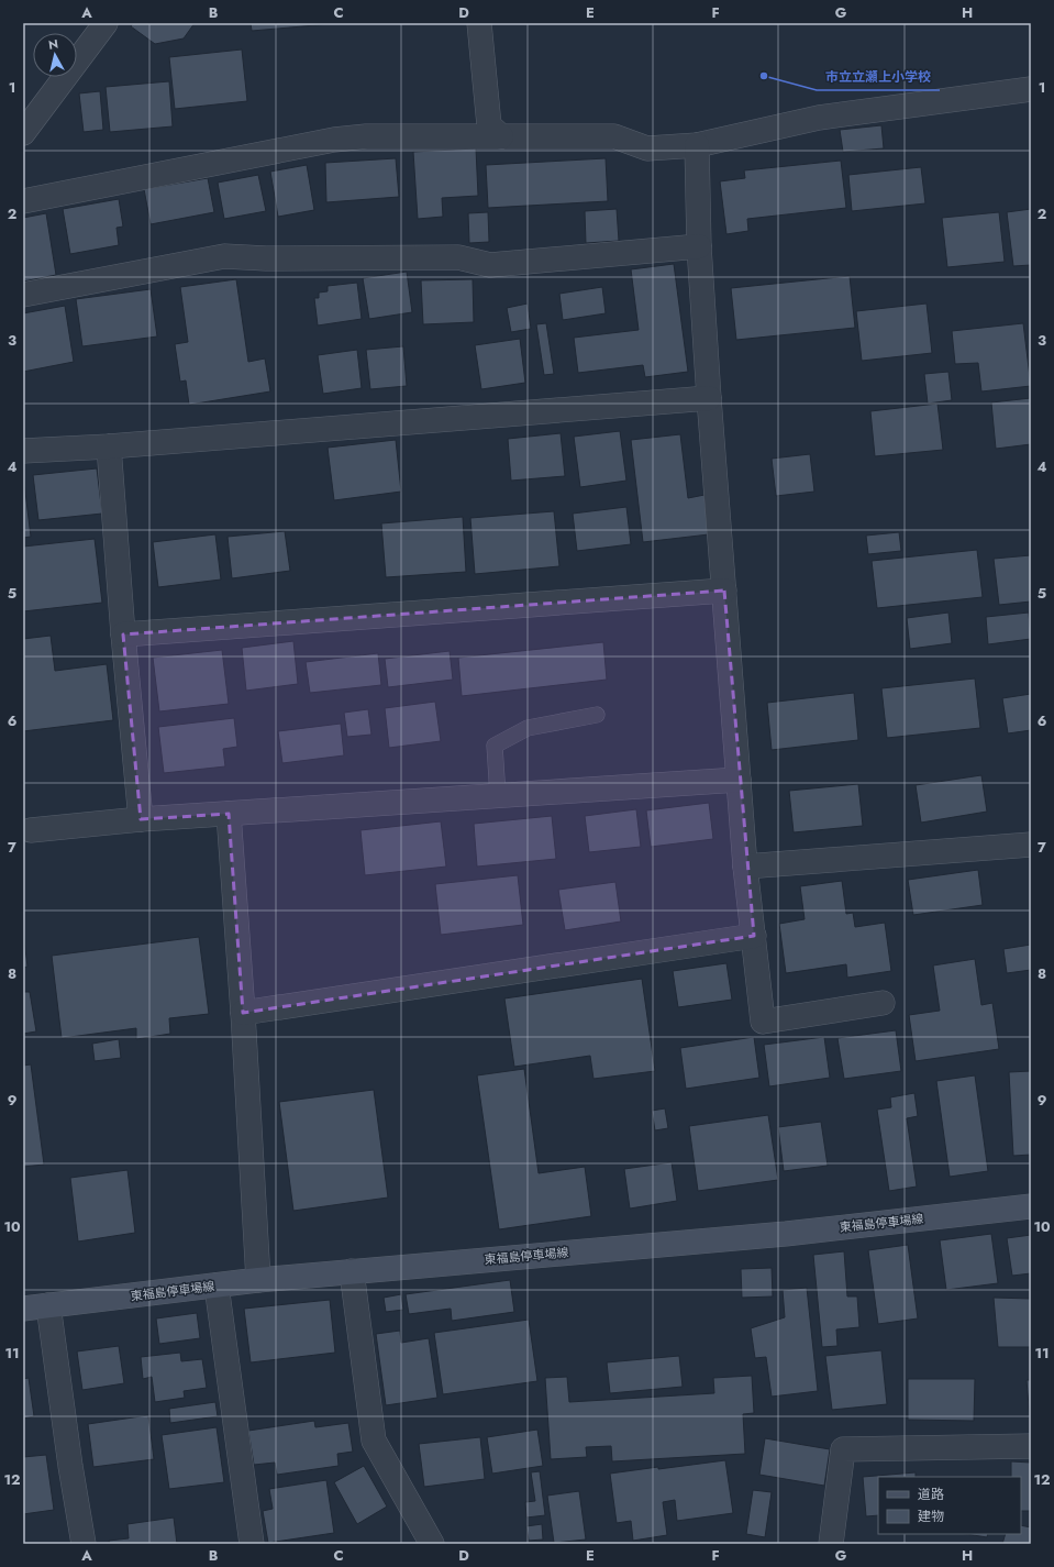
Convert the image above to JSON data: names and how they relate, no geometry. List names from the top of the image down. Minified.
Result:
{"streets":{"main road":["東福島停車場線"]},"places":["市立立瀬上小学校"],"legend":["道路","建物"],"north":"top","grid":{"columns":["A","B","C","D","E","F","G","H"],"rows":["1","2","3","4","5","6","7","8","9","10","11","12"]}}
